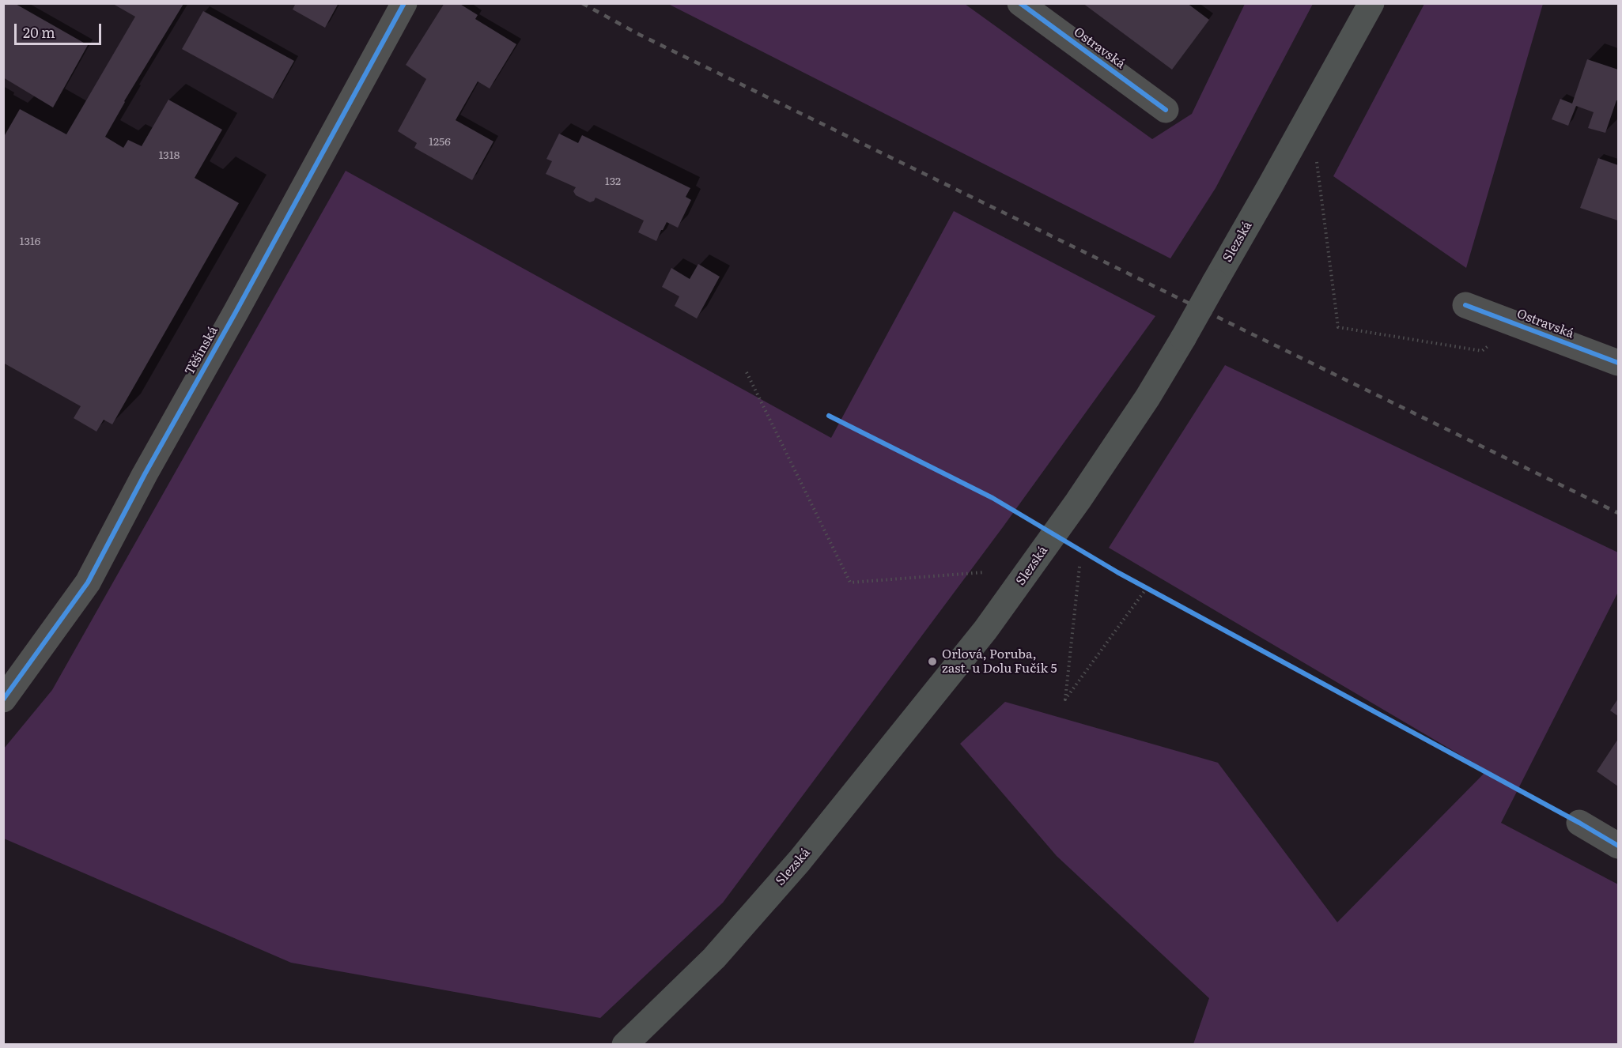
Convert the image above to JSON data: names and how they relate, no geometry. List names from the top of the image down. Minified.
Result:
{"streets":{"main road":["Slezská"],"street":["Ostravská","Těšínská"]},"places":["Orlová, Poruba, zast. u Dolu Fučík 5"],"house_numbers":["1256","1318","132","1316"],"scale_bar":"20 m"}
